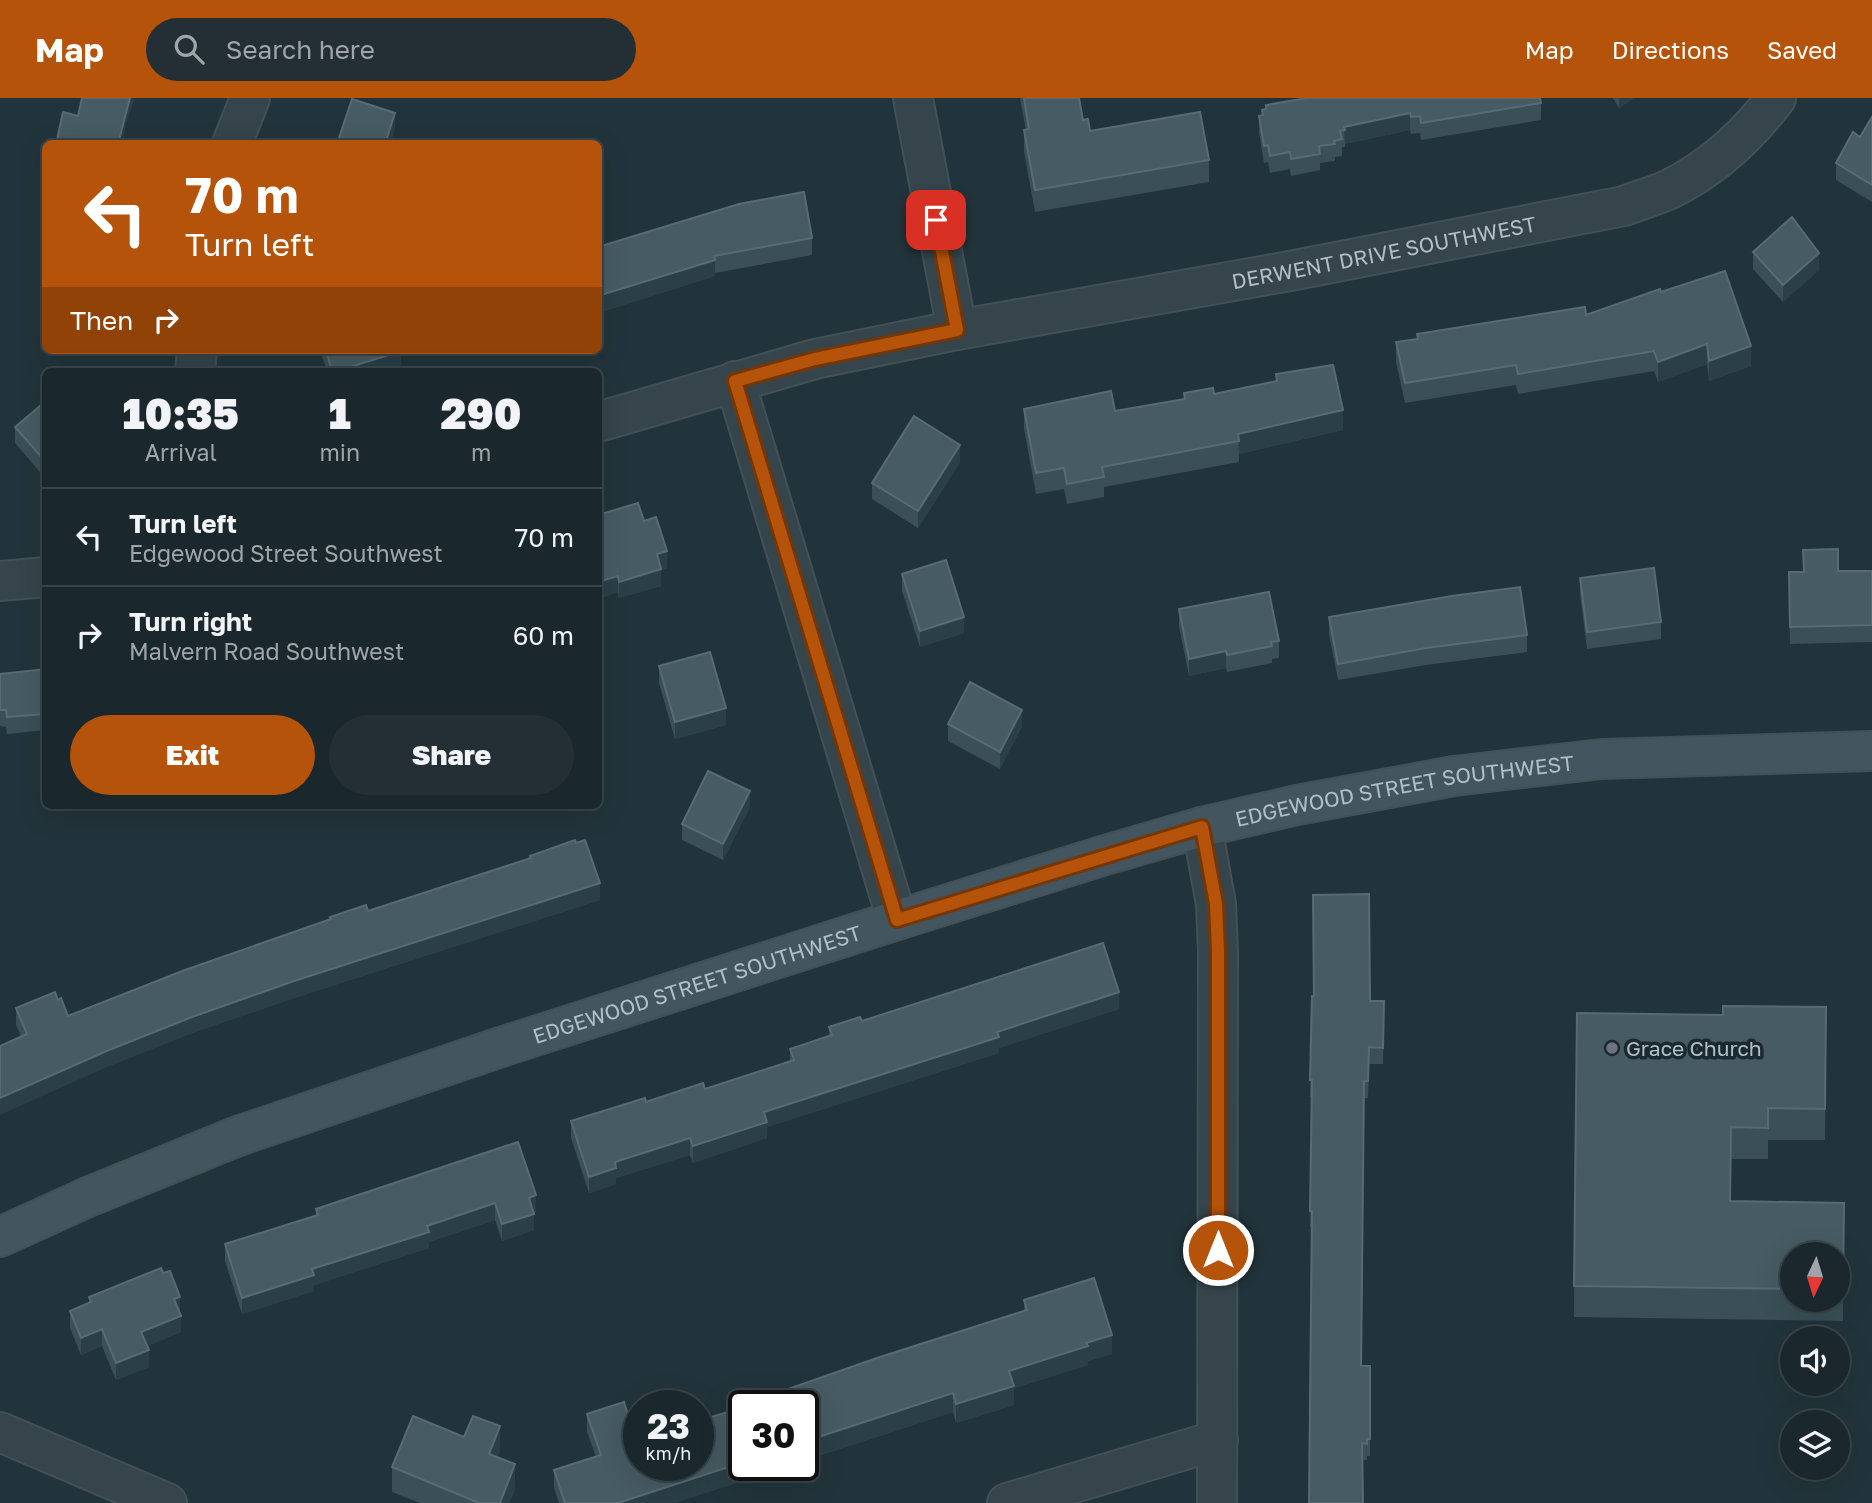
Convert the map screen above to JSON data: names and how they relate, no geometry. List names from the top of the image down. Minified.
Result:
{"streets":{"street":["DERWENT DRIVE SOUTHWEST","EDGEWOOD STREET SOUTHWEST"]},"places":["Grace Church"],"north":"bottom","page":{"header":"Map","search":"Search here","nav":["Map","Directions","Saved"],"turn":["70 m","Turn left"],"then":"Then","eta":["10:35","Arrival","1","min","290","m"],"list":[{"name":"Turn left","note":"Edgewood Street Southwest","value":"70 m"},{"name":"Turn right","note":"Malvern Road Southwest","value":"60 m"}],"buttons":["Exit","Share"],"speed":"23 km/h","limit":"30"}}
